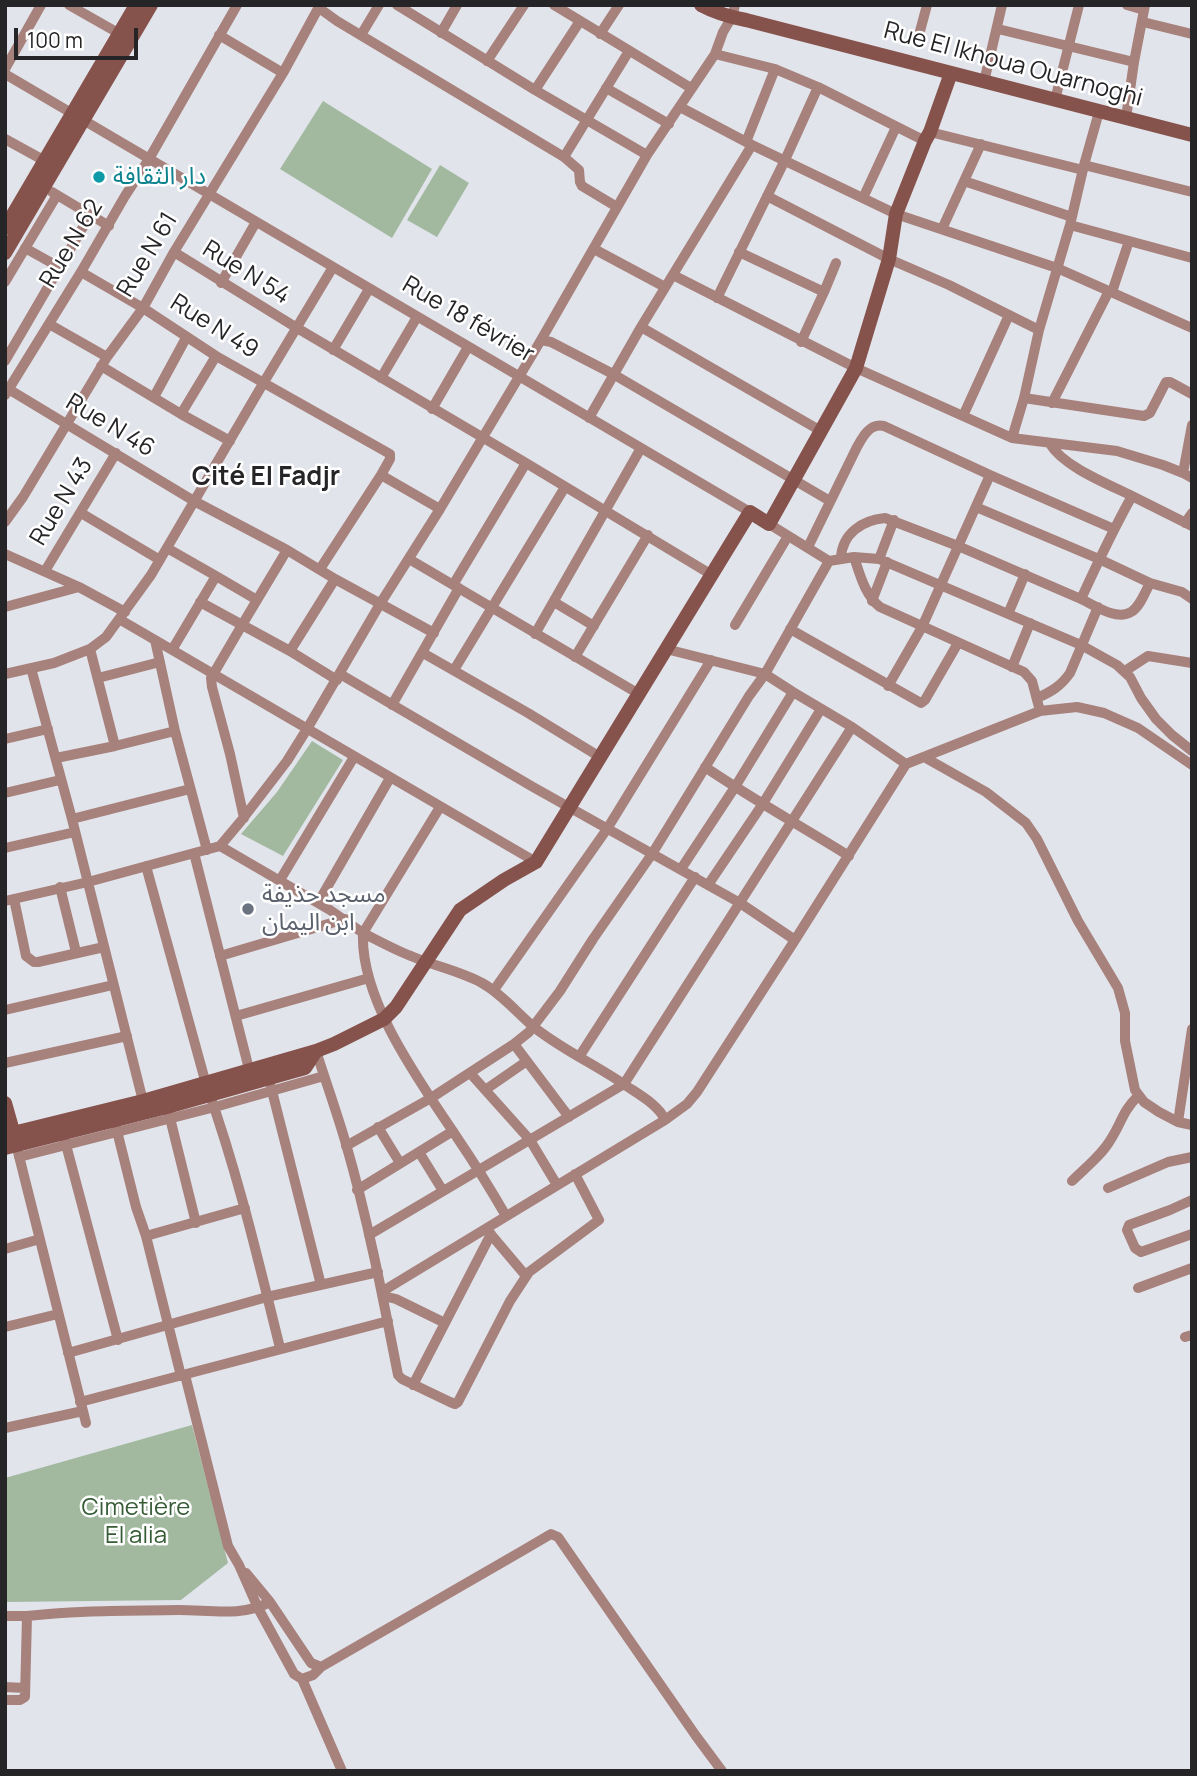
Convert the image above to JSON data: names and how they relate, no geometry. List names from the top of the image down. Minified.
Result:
{"streets":{"street":["Rue EI Ikhoua Ouarnoghi","Rue N 62","Rue N 61","Rue N 54","Rue 18 février","Rue N 49","Rue N 46","Rue N 43"]},"crossings":[["Rue N 62","Rue 18 février"],["Rue N 62","Rue N 49"],["Rue N 62","Rue N 46"],["Rue N 61","Rue N 54"],["Rue N 61","Rue 18 février"],["Rue N 61","Rue N 49"],["Rue N 61","Rue N 46"],["Rue N 46","Rue N 43"]],"districts":["Cité El Fadjr"],"parks":["Cimetière El alia"],"places":["دار الثقافة","مسجد حذيفة ابن اليمان"],"scale_bar":"100 m"}
